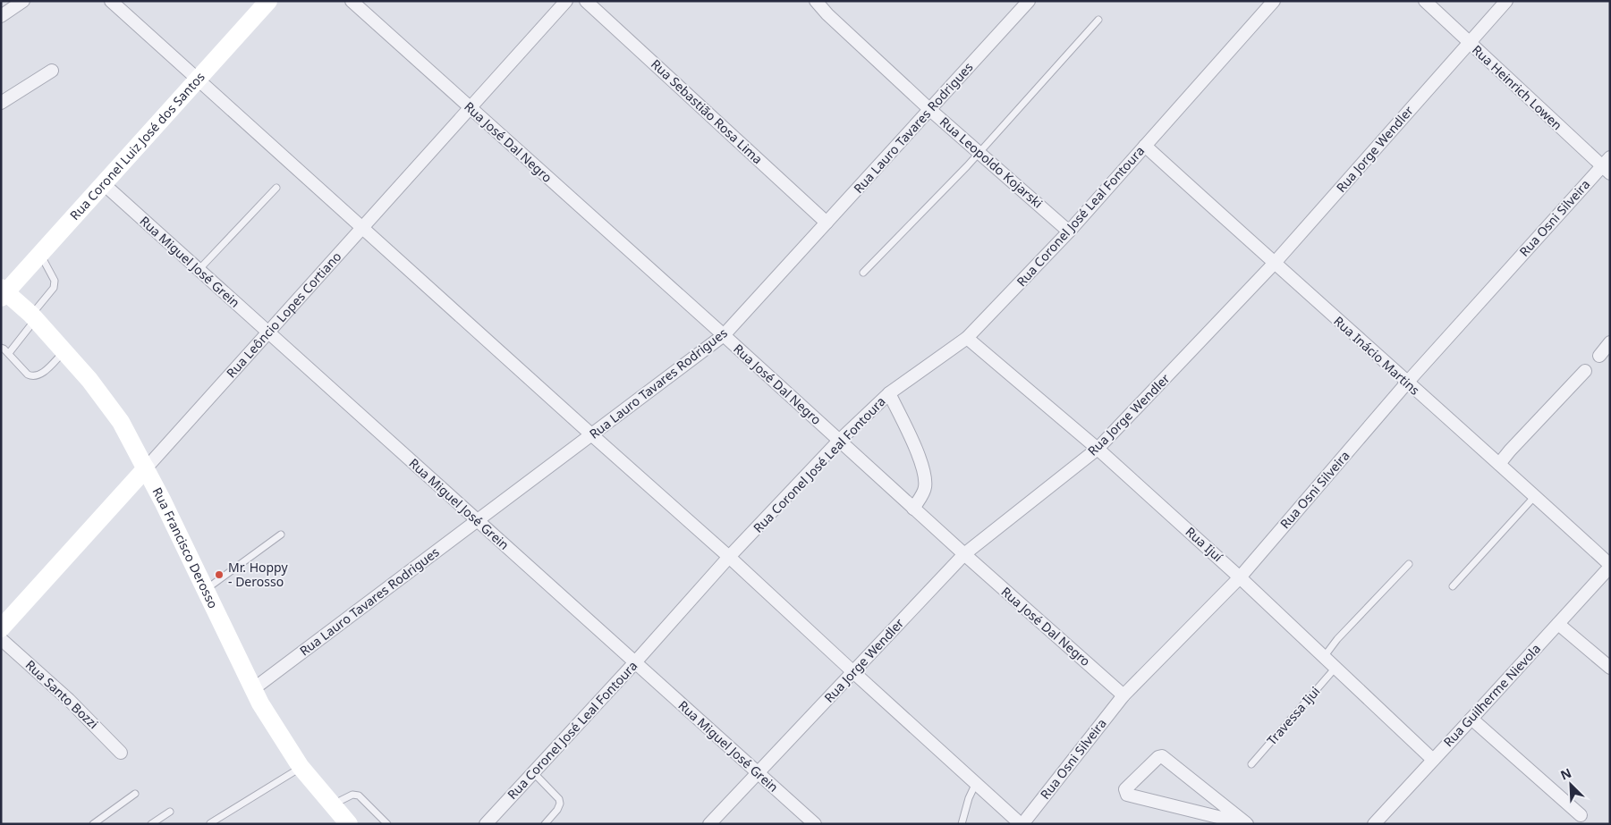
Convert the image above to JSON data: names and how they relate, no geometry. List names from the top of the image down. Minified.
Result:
{"streets":{"main road":["Rua Coronel Luiz José dos Santos","Rua Leôncio Lopes Cortiano","Rua Francisco Derosso"],"street":["Rua Heinrich Lowen","Rua Sebastião Rosa Lima","Rua Lauro Tavares Rodrigues","Rua José Dal Negro","Rua Jorge Wendler","Rua Leopoldo Kojarski","Rua Coronel José Leal Fontoura","Rua Osni Silveira","Rua Miguel José Grein","Rua Inácio Martins","Rua Ijuí","Rua Santo Bozzi","Rua Guilherme Nievola"],"lane":["Travessa Ijui"]},"crossings":[["Rua Heinrich Lowen","Rua Jorge Wendler"],["Rua Heinrich Lowen","Rua Osni Silveira"],["Rua Sebastião Rosa Lima","Rua Lauro Tavares Rodrigues"],["Rua Lauro Tavares Rodrigues","Rua José Dal Negro"],["Rua Lauro Tavares Rodrigues","Rua Leopoldo Kojarski"],["Rua Lauro Tavares Rodrigues","Rua Miguel José Grein"],["Rua Lauro Tavares Rodrigues","Rua Francisco Derosso"],["Rua José Dal Negro","Rua Jorge Wendler"],["Rua José Dal Negro","Rua Coronel José Leal Fontoura"],["Rua José Dal Negro","Rua Osni Silveira"],["Rua José Dal Negro","Rua Leôncio Lopes Cortiano"],["Rua Coronel Luiz José dos Santos","Rua Miguel José Grein"],["Rua Coronel Luiz José dos Santos","Rua Francisco Derosso"],["Rua Jorge Wendler","Rua Miguel José Grein"],["Rua Jorge Wendler","Rua Inácio Martins"],["Rua Jorge Wendler","Rua Ijuí"],["Rua Leopoldo Kojarski","Rua Coronel José Leal Fontoura"],["Rua Coronel José Leal Fontoura","Rua Miguel José Grein"],["Rua Coronel José Leal Fontoura","Rua Inácio Martins"],["Rua Coronel José Leal Fontoura","Rua Ijuí"],["Rua Osni Silveira","Rua Inácio Martins"],["Rua Osni Silveira","Rua Ijuí"],["Rua Miguel José Grein","Rua Leôncio Lopes Cortiano"],["Rua Leôncio Lopes Cortiano","Rua Francisco Derosso"],["Rua Inácio Martins","Rua Guilherme Nievola"],["Rua Ijuí","Rua Guilherme Nievola"],["Rua Ijuí","Travessa Ijui"]],"places":["Mr. Hoppy - Derosso"],"north":"top left"}
